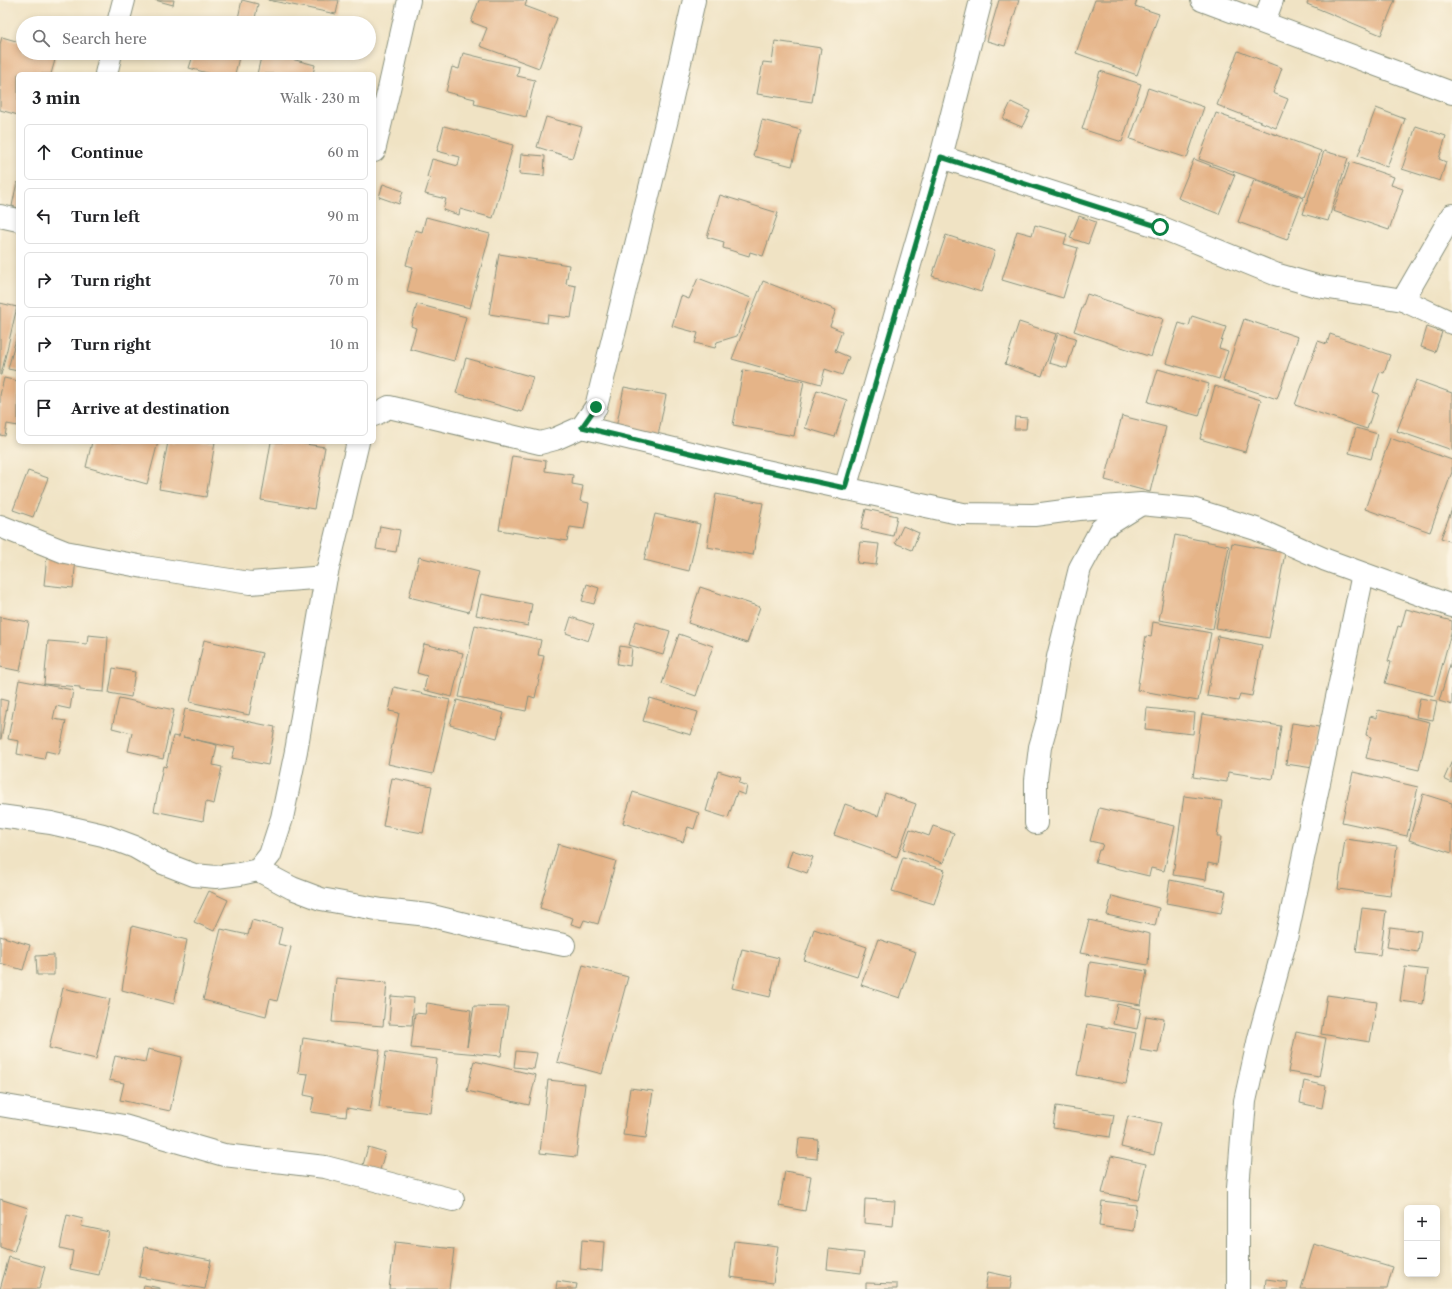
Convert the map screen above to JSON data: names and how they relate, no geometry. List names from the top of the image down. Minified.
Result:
{"page":{"search":"Search here","heading":["3 min","Walk · 230 m"],"list":[["Continue","60 m"],["Turn left","90 m"],["Turn right","70 m"],["Turn right","10 m"],"Arrive at destination"],"map_buttons":["+","−"]}}
